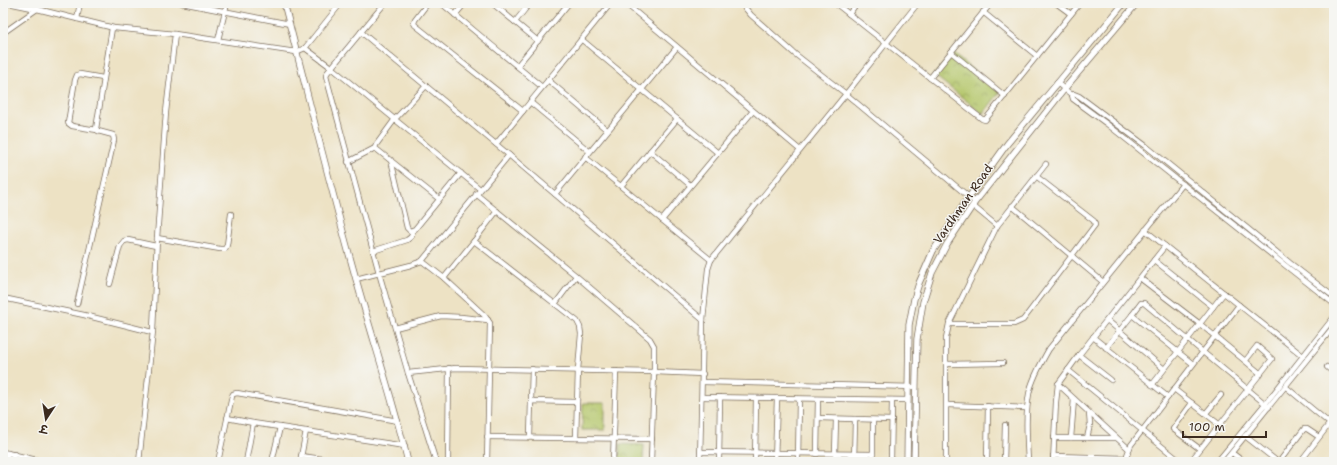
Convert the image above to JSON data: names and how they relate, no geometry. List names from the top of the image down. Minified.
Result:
{"streets":{"street":["Vardhman Road"]},"scale_bar":"100 m","north":"bottom"}
